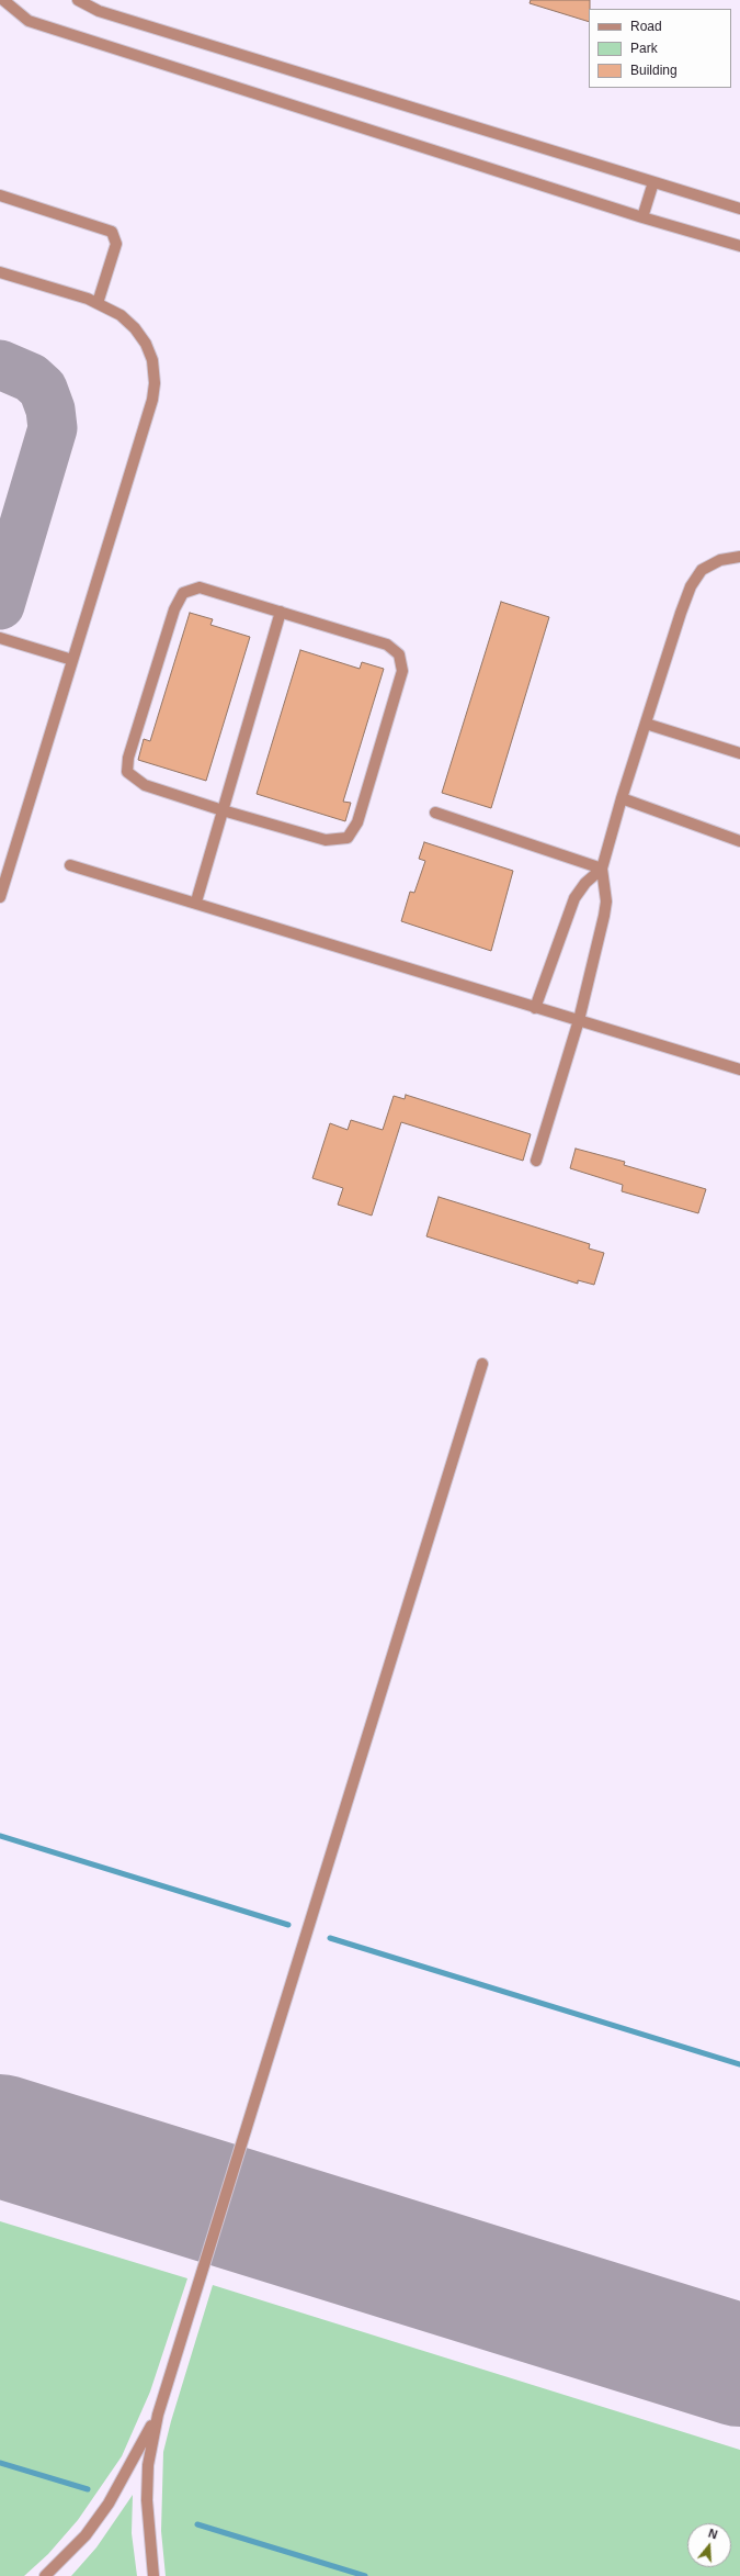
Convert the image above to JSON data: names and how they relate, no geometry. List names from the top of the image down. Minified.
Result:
{"legend":["Road","Park","Building"],"north":"top"}
